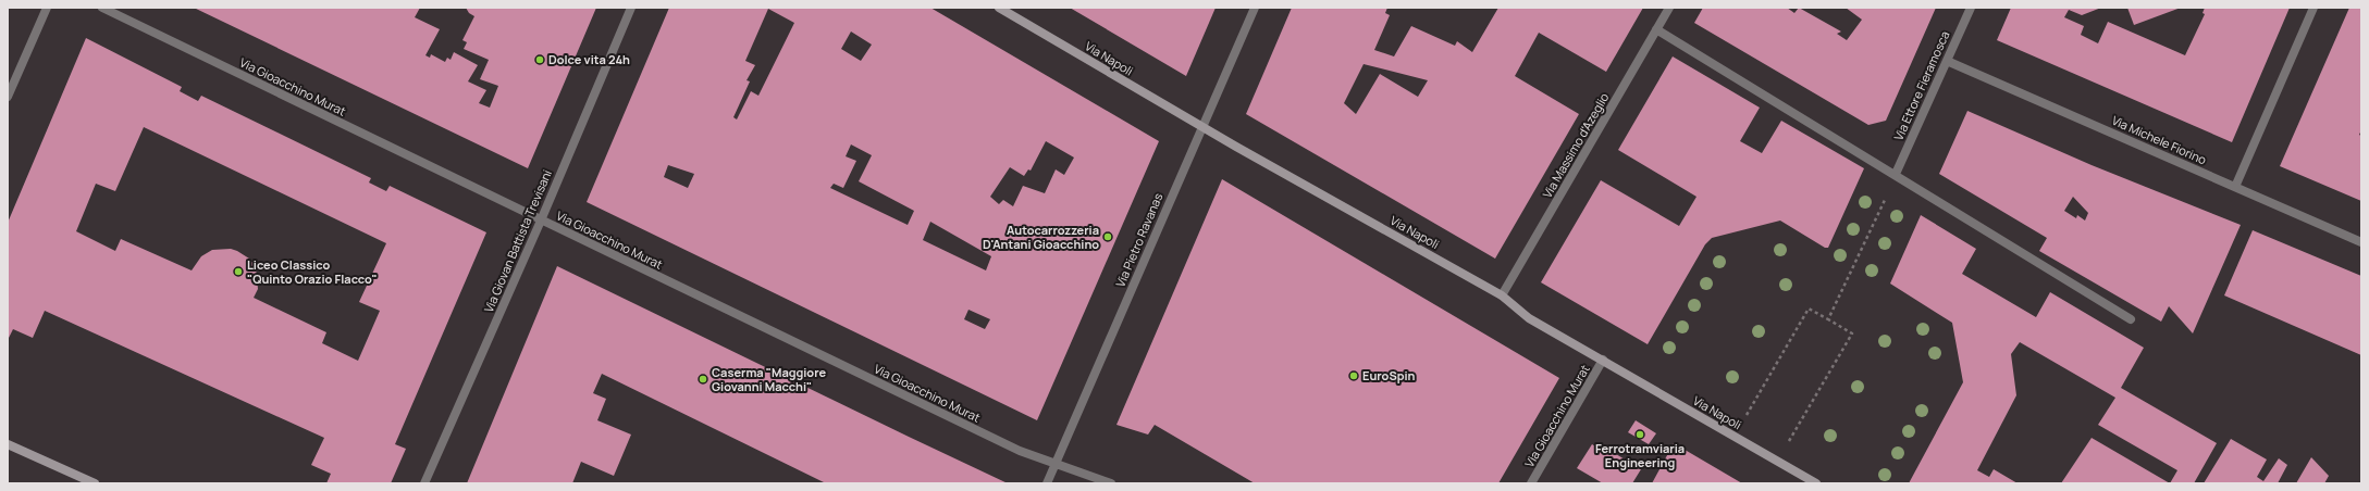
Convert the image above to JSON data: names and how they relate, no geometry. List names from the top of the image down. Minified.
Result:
{"streets":{"street":["Via Napoli","Via Ettore Fieramosca","Via Gioacchino Murat","Via Michele Fiorino","Via Massimo d'Azeglio","Via Pietro Ravanas","Via Giovan Battista Trevisani"]},"crossings":[["Via Napoli","Via Gioacchino Murat"],["Via Napoli","Via Massimo d'Azeglio"],["Via Napoli","Via Pietro Ravanas"],["Via Ettore Fieramosca","Via Michele Fiorino"],["Via Gioacchino Murat","Via Pietro Ravanas"],["Via Gioacchino Murat","Via Giovan Battista Trevisani"]],"places":["Dolce vita 24h","Autocarrozzeria D'Antani Gioacchino","Liceo Classico \"Quinto Orazio Flacco\"","EuroSpin","Caserma \"Maggiore Giovanni Macchi\"","Ferrotramviaria Engineering"]}
